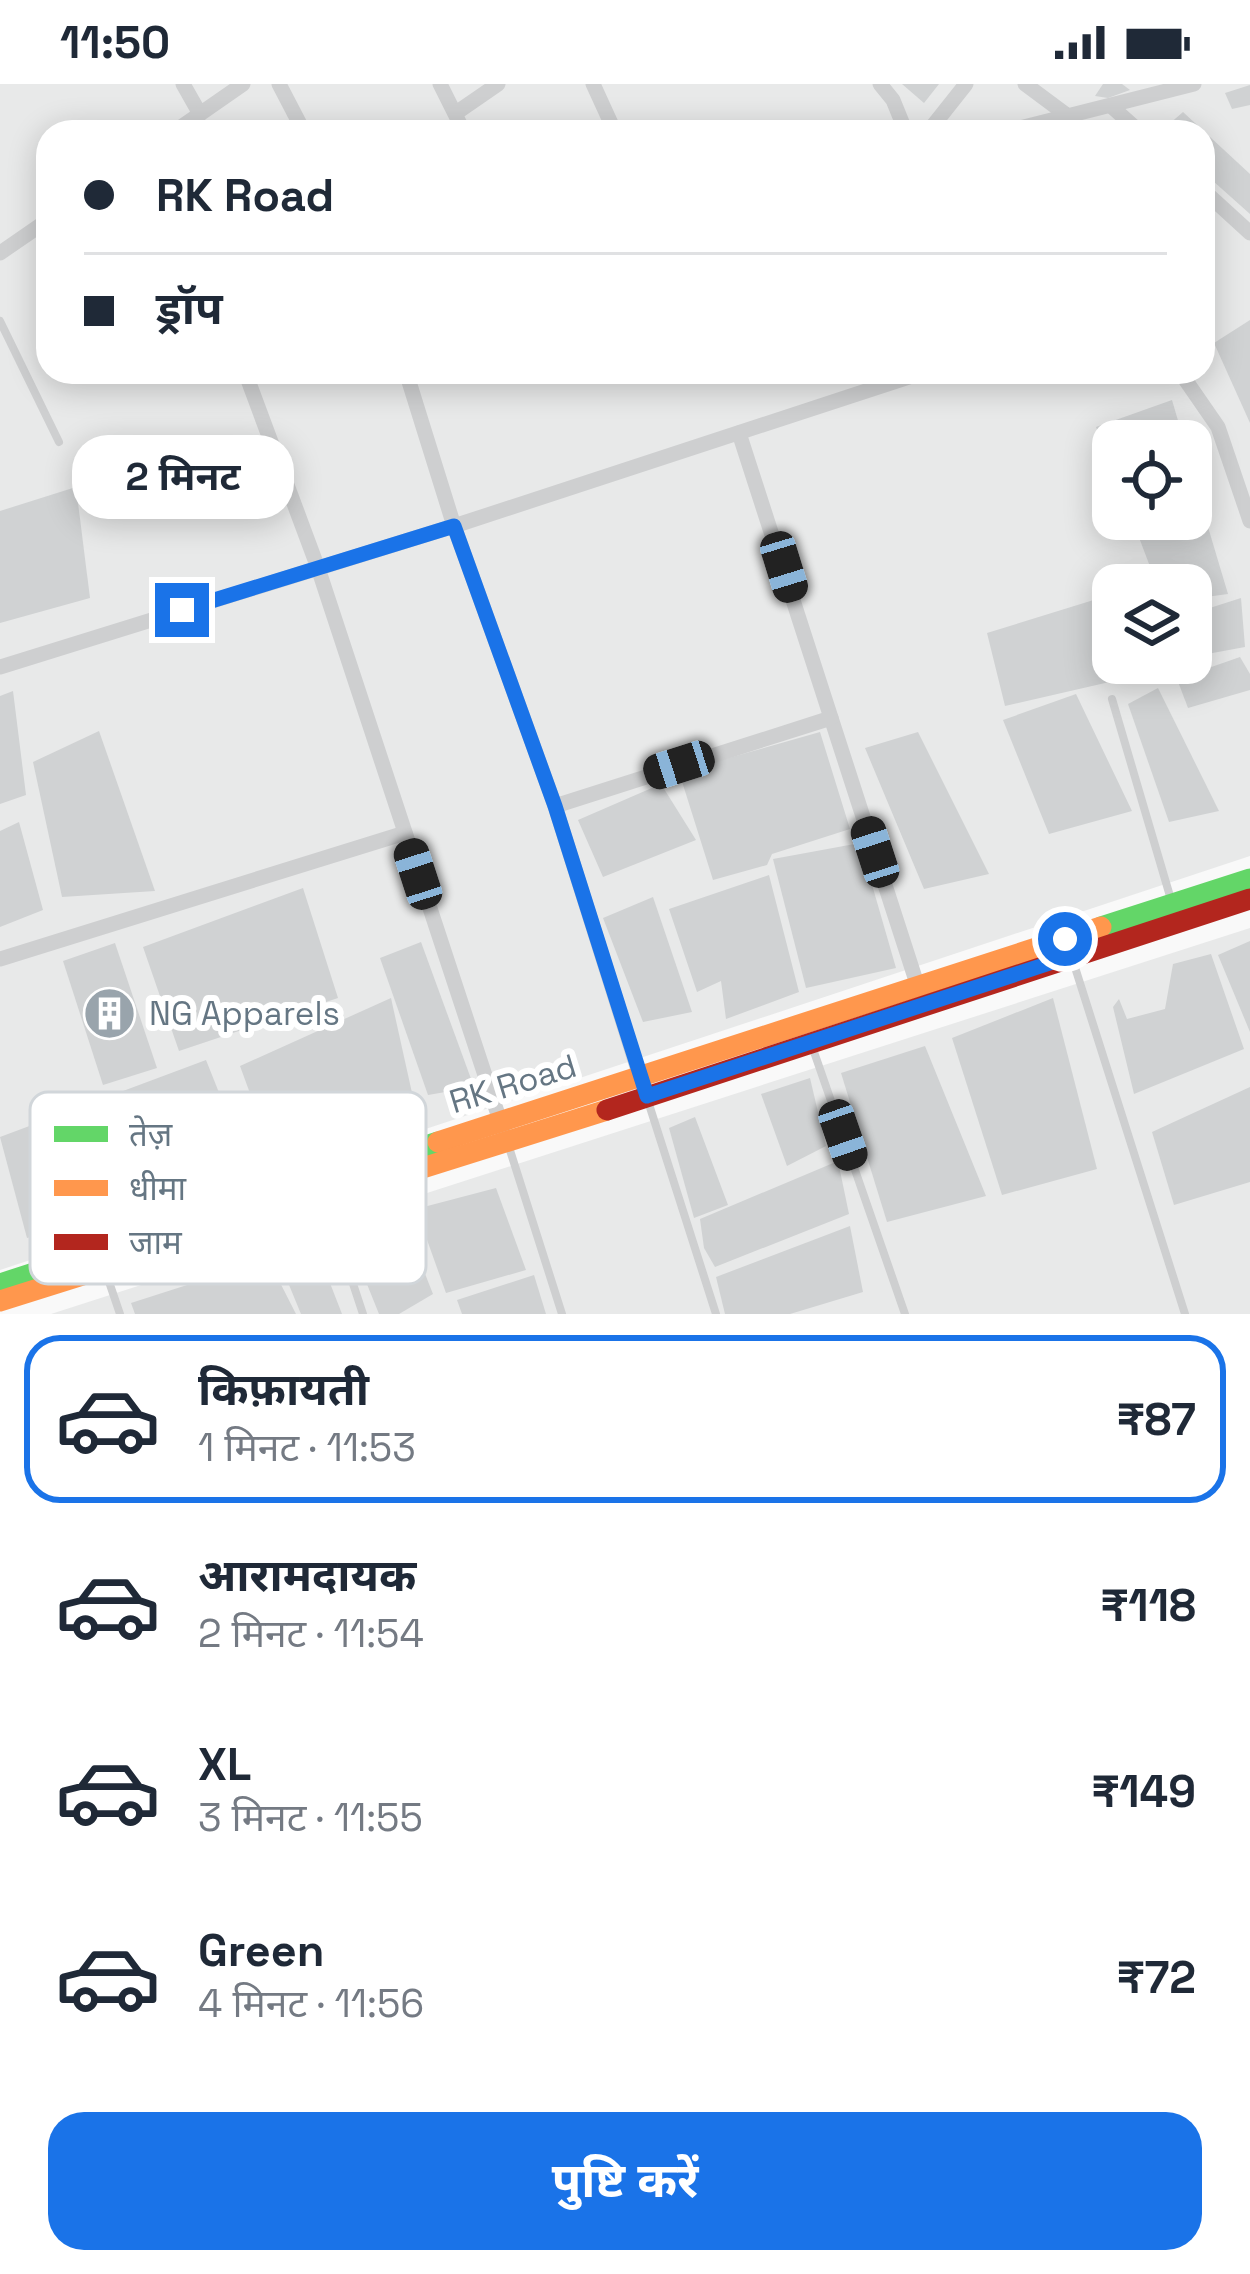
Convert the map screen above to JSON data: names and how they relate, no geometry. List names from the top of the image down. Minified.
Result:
{"streets":{"street":["RK Road"]},"places":{"building":["NG Apparels"]},"legend":["तेज़","धीमा","जाम"],"page":{"status":"11:50","banner":["RK Road","ड्रॉप"],"bubble":"2 मिनट","list":[{"name":"किफ़ायती","note":"1 मिनट · 11:53","value":"₹87"},{"name":"आरामदायक","note":"2 मिनट · 11:54","value":"₹118"},{"name":"XL","note":"3 मिनट · 11:55","value":"₹149"},{"name":"Green","note":"4 मिनट · 11:56","value":"₹72"}],"buttons":"पुष्टि करें"}}
